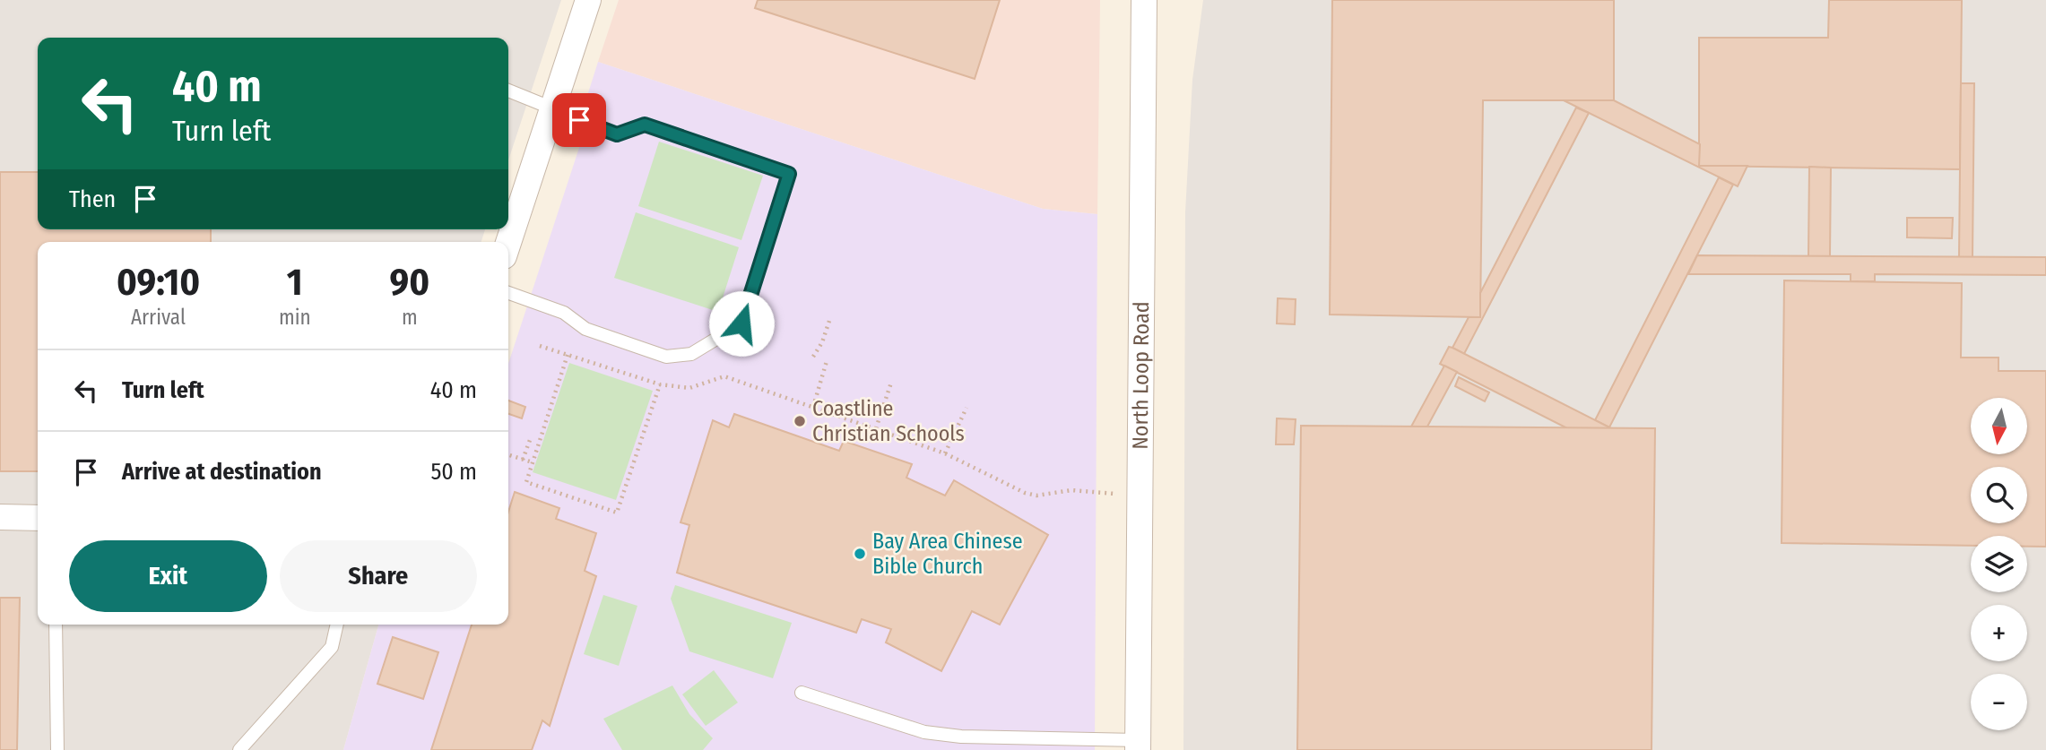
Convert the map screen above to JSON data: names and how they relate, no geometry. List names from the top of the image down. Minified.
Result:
{"streets":{"street":["North Loop Road"]},"places":["Coastline Christian Schools","Bay Area Chinese Bible Church"],"north":"bottom","page":{"turn":["40 m","Turn left"],"then":"Then","eta":["09:10","Arrival","1","min","90","m"],"list":[{"name":"Turn left","value":"40 m"},{"name":"Arrive at destination","value":"50 m"}],"map_buttons":["+","−"],"buttons":["Exit","Share"]}}
